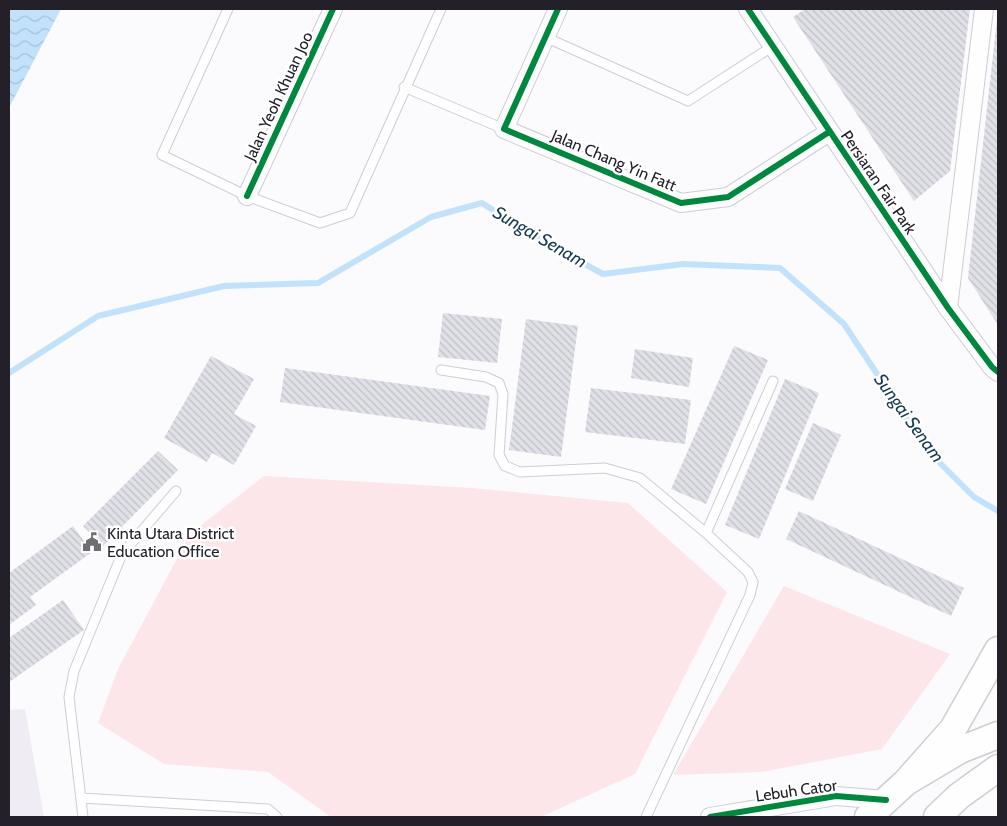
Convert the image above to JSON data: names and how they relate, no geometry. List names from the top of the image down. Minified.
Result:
{"streets":{"street":["Jalan Yeoh Khuan Joo","Jalan Chang Yin Fatt","Persiaran Fair Park","Lebuh Cator"]},"crossings":[["Jalan Chang Yin Fatt","Persiaran Fair Park"]],"water":["Sungai Senam"],"places":{"public building":["Kinta Utara District Education Office"]}}
